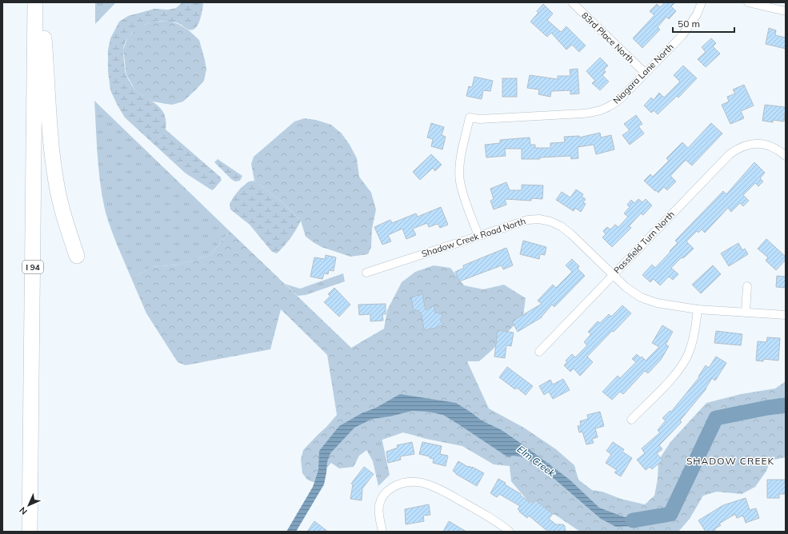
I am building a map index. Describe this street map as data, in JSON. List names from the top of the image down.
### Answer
{
  "streets": {
    "highway": ["I 94"],
    "street": [
      "83rd Place North",
      "Niagara Lane North",
      "Shadow Creek Road North",
      "Passfield Turn North"
    ]
  },
  "crossings": [
    ["83rd Place North", "Niagara Lane North"],
    ["Niagara Lane North", "Shadow Creek Road North"],
    ["Shadow Creek Road North", "Passfield Turn North"]
  ],
  "districts": ["SHADOW CREEK"],
  "water": ["Elm Creek"],
  "scale_bar": "50 m",
  "north": "bottom left"
}
